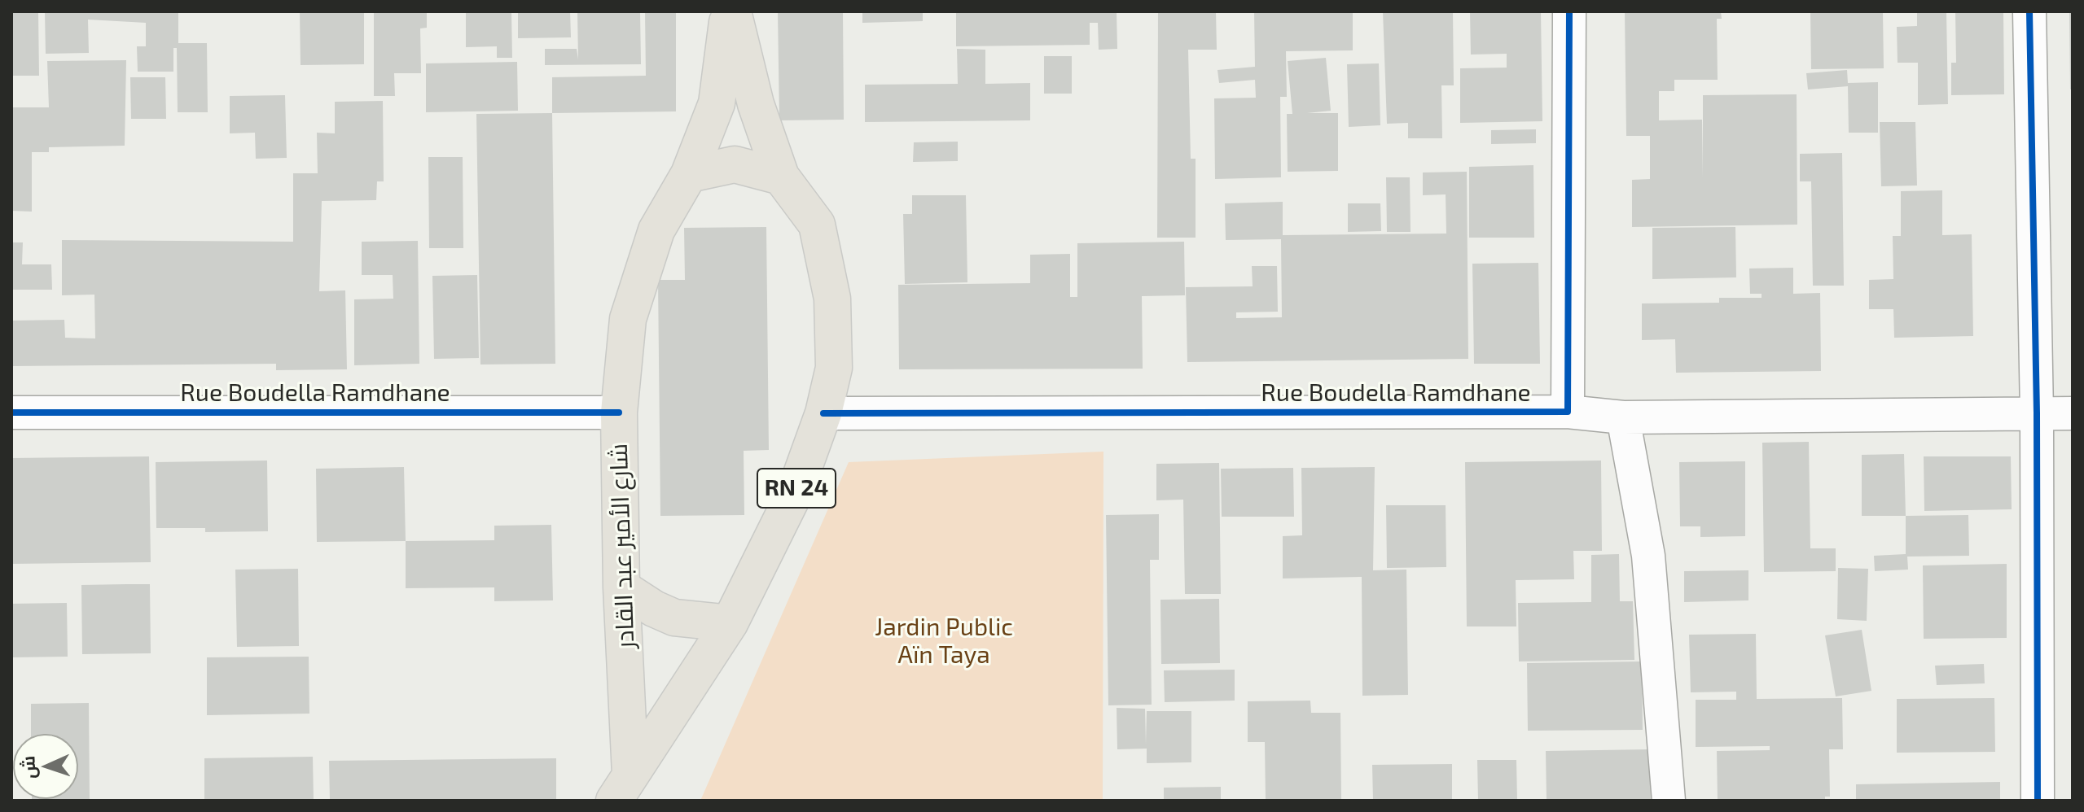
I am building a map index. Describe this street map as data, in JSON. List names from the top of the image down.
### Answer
{
  "streets": {
    "main road": ["RN 24", "شارع الأمير عبد القادر"],
    "street": ["Rue Boudella Ramdhane"]
  },
  "crossings": [
    ["Rue Boudella Ramdhane", "RN 24"],
    ["Rue Boudella Ramdhane", "شارع الأمير عبد القادر"],
    ["RN 24", "شارع الأمير عبد القادر"]
  ],
  "parks": ["Jardin Public Aïn Taya"],
  "north": "left"
}
